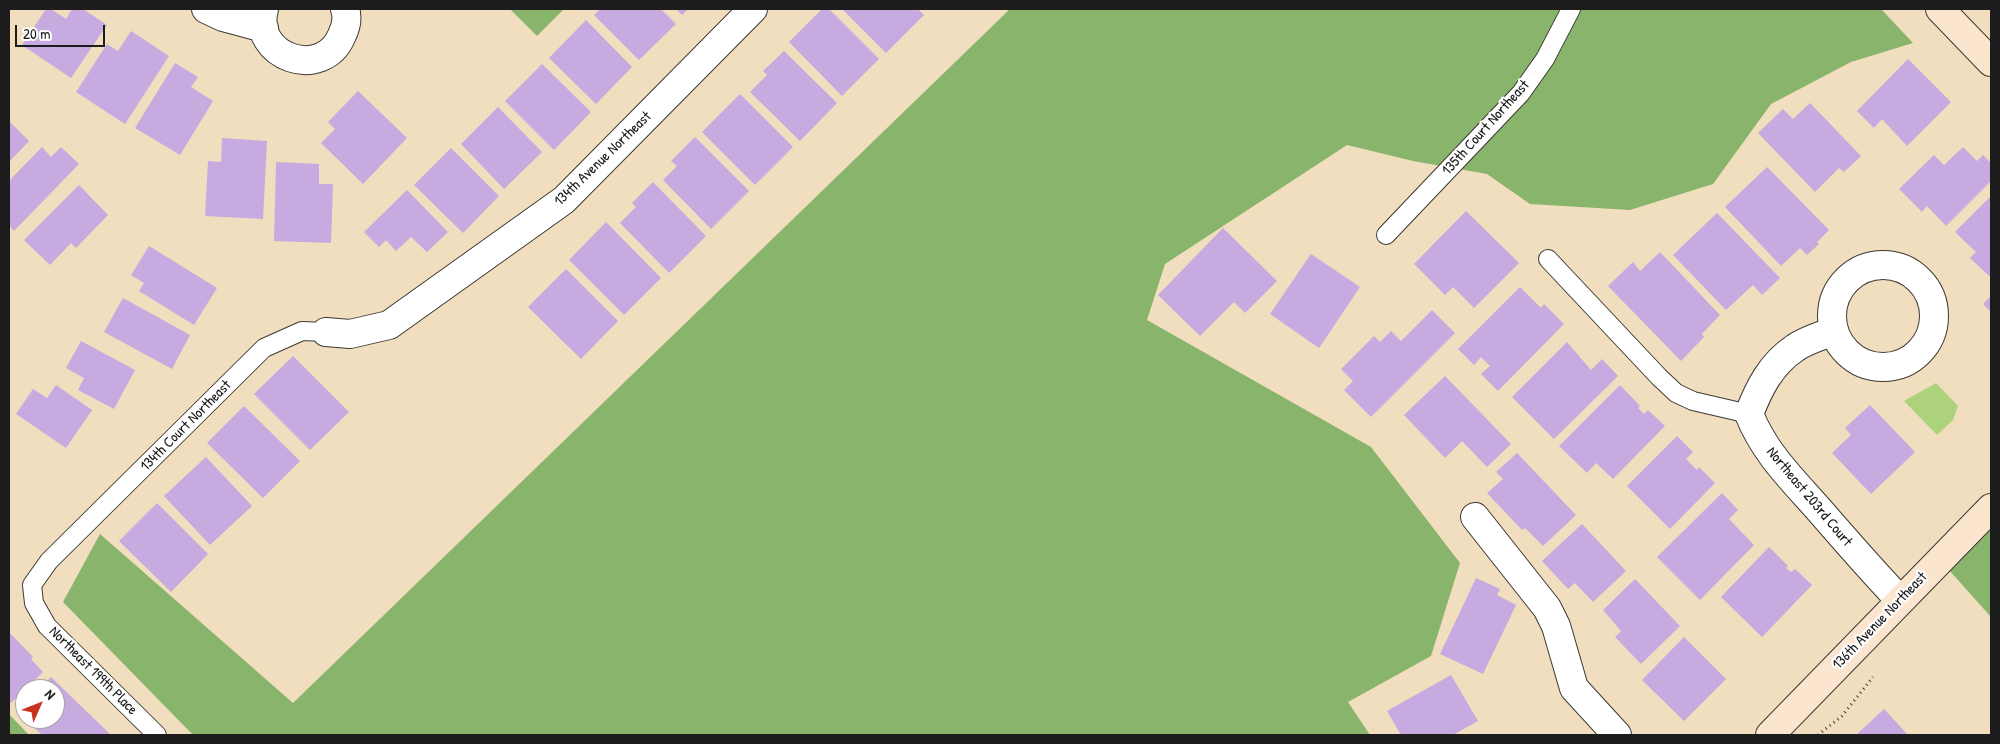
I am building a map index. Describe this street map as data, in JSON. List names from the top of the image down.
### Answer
{
  "streets": {
    "street": [
      "134th Avenue Northeast",
      "134th Court Northeast",
      "Northeast 203rd Court",
      "136th Avenue Northeast"
    ],
    "lane": ["135th Court Northeast", "Northeast 199th Place"]
  },
  "crossings": [
    ["134th Avenue Northeast", "134th Court Northeast"],
    ["134th Court Northeast", "Northeast 199th Place"],
    ["Northeast 203rd Court", "136th Avenue Northeast"]
  ],
  "scale_bar": "20 m",
  "north": "top right"
}
